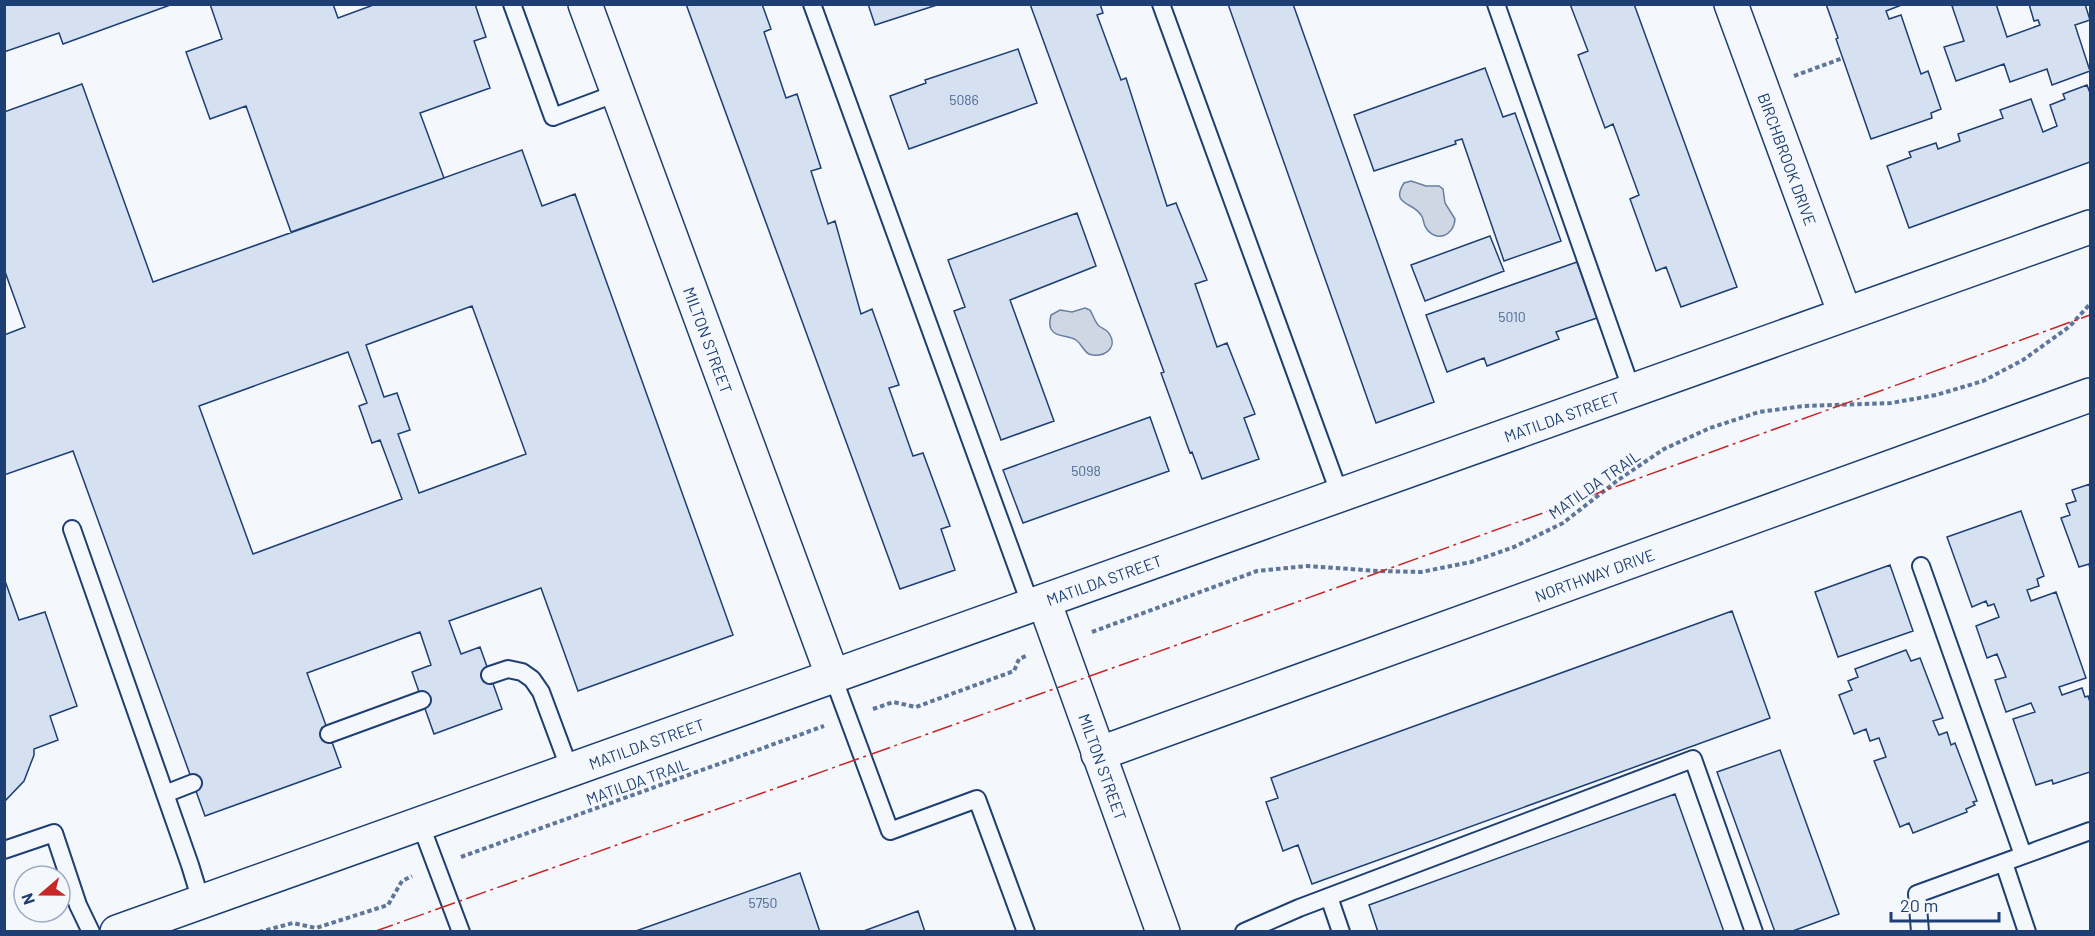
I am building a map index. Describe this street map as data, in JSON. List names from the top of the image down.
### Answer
{
  "streets": {
    "street": [
      "BIRCHBROOK DRIVE",
      "MILTON STREET",
      "MATILDA STREET",
      "NORTHWAY DRIVE"
    ],
    "path": ["MATILDA TRAIL"]
  },
  "crossings": [
    ["BIRCHBROOK DRIVE", "MATILDA STREET"],
    ["MILTON STREET", "MATILDA STREET"],
    ["MILTON STREET", "NORTHWAY DRIVE"]
  ],
  "house_numbers": [
    "5086",
    "5010",
    "5098",
    "5750"
  ],
  "scale_bar": "20 m",
  "north": "left"
}
